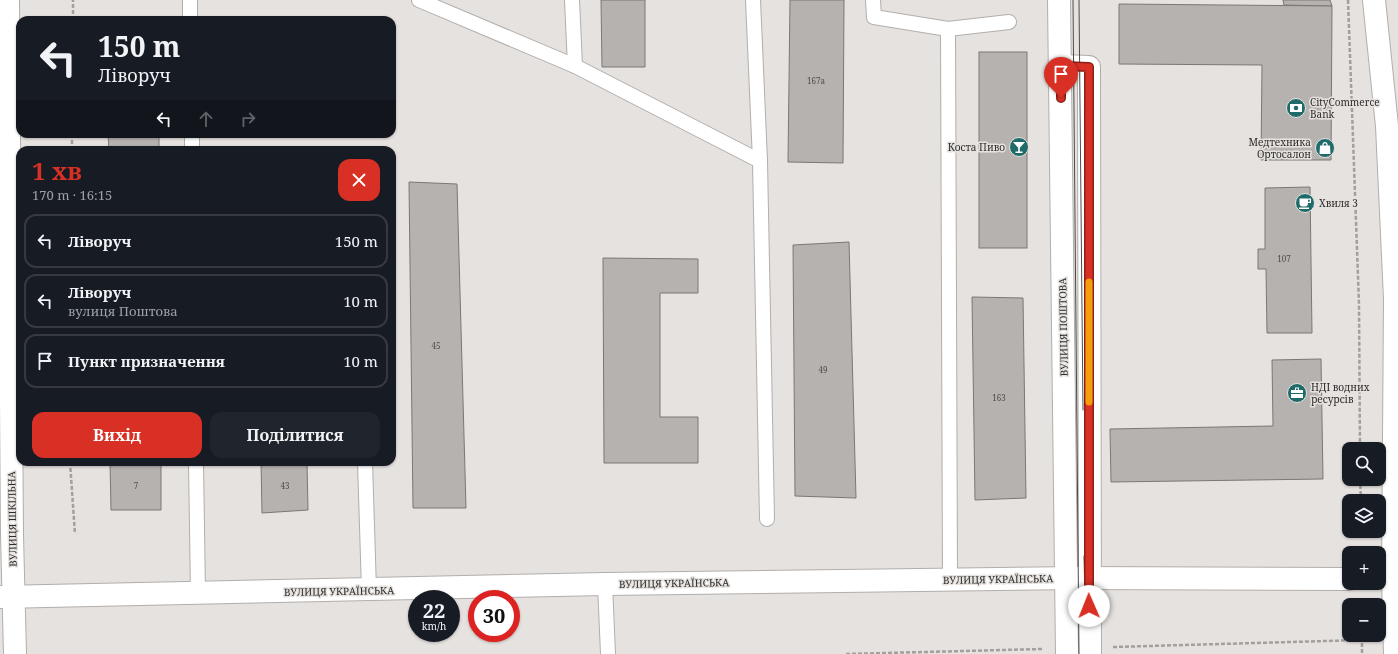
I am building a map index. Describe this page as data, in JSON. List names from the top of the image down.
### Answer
{
  "streets": {
    "main road": ["ВУЛИЦЯ ПОШТОВА", "ВУЛИЦЯ ШКІЛЬНА", "ВУЛИЦЯ УКРАЇНСЬКА"]
  },
  "crossings": [
    ["ВУЛИЦЯ ПОШТОВА", "ВУЛИЦЯ УКРАЇНСЬКА"],
    ["ВУЛИЦЯ ШКІЛЬНА", "ВУЛИЦЯ УКРАЇНСЬКА"]
  ],
  "places": {
    "bank": ["CityCommerce Bank"],
    "bar": ["Коста Пиво"],
    "shop": ["Медтехника Ортосалон"],
    "cafe": ["Хвиля 3"],
    "office": ["НДІ водних ресурсів"]
  },
  "house_numbers": [
    "167а",
    "107",
    "45",
    "49",
    "163",
    "7",
    "43"
  ],
  "page": {
    "turn": ["150 m", "Ліворуч"],
    "heading": ["1 хв", "170 m · 16:15"],
    "list": [
      {
        "name": "Ліворуч",
        "value": "150 m"
      },
      {
        "name": "Ліворуч",
        "note": "вулиця Поштова",
        "value": "10 m"
      },
      {
        "name": "Пункт призначення",
        "value": "10 m"
      }
    ],
    "buttons": ["Вихід", "Поділитися"],
    "map_buttons": ["+", "−"],
    "speed": "22 km/h",
    "limit": "30"
  }
}
